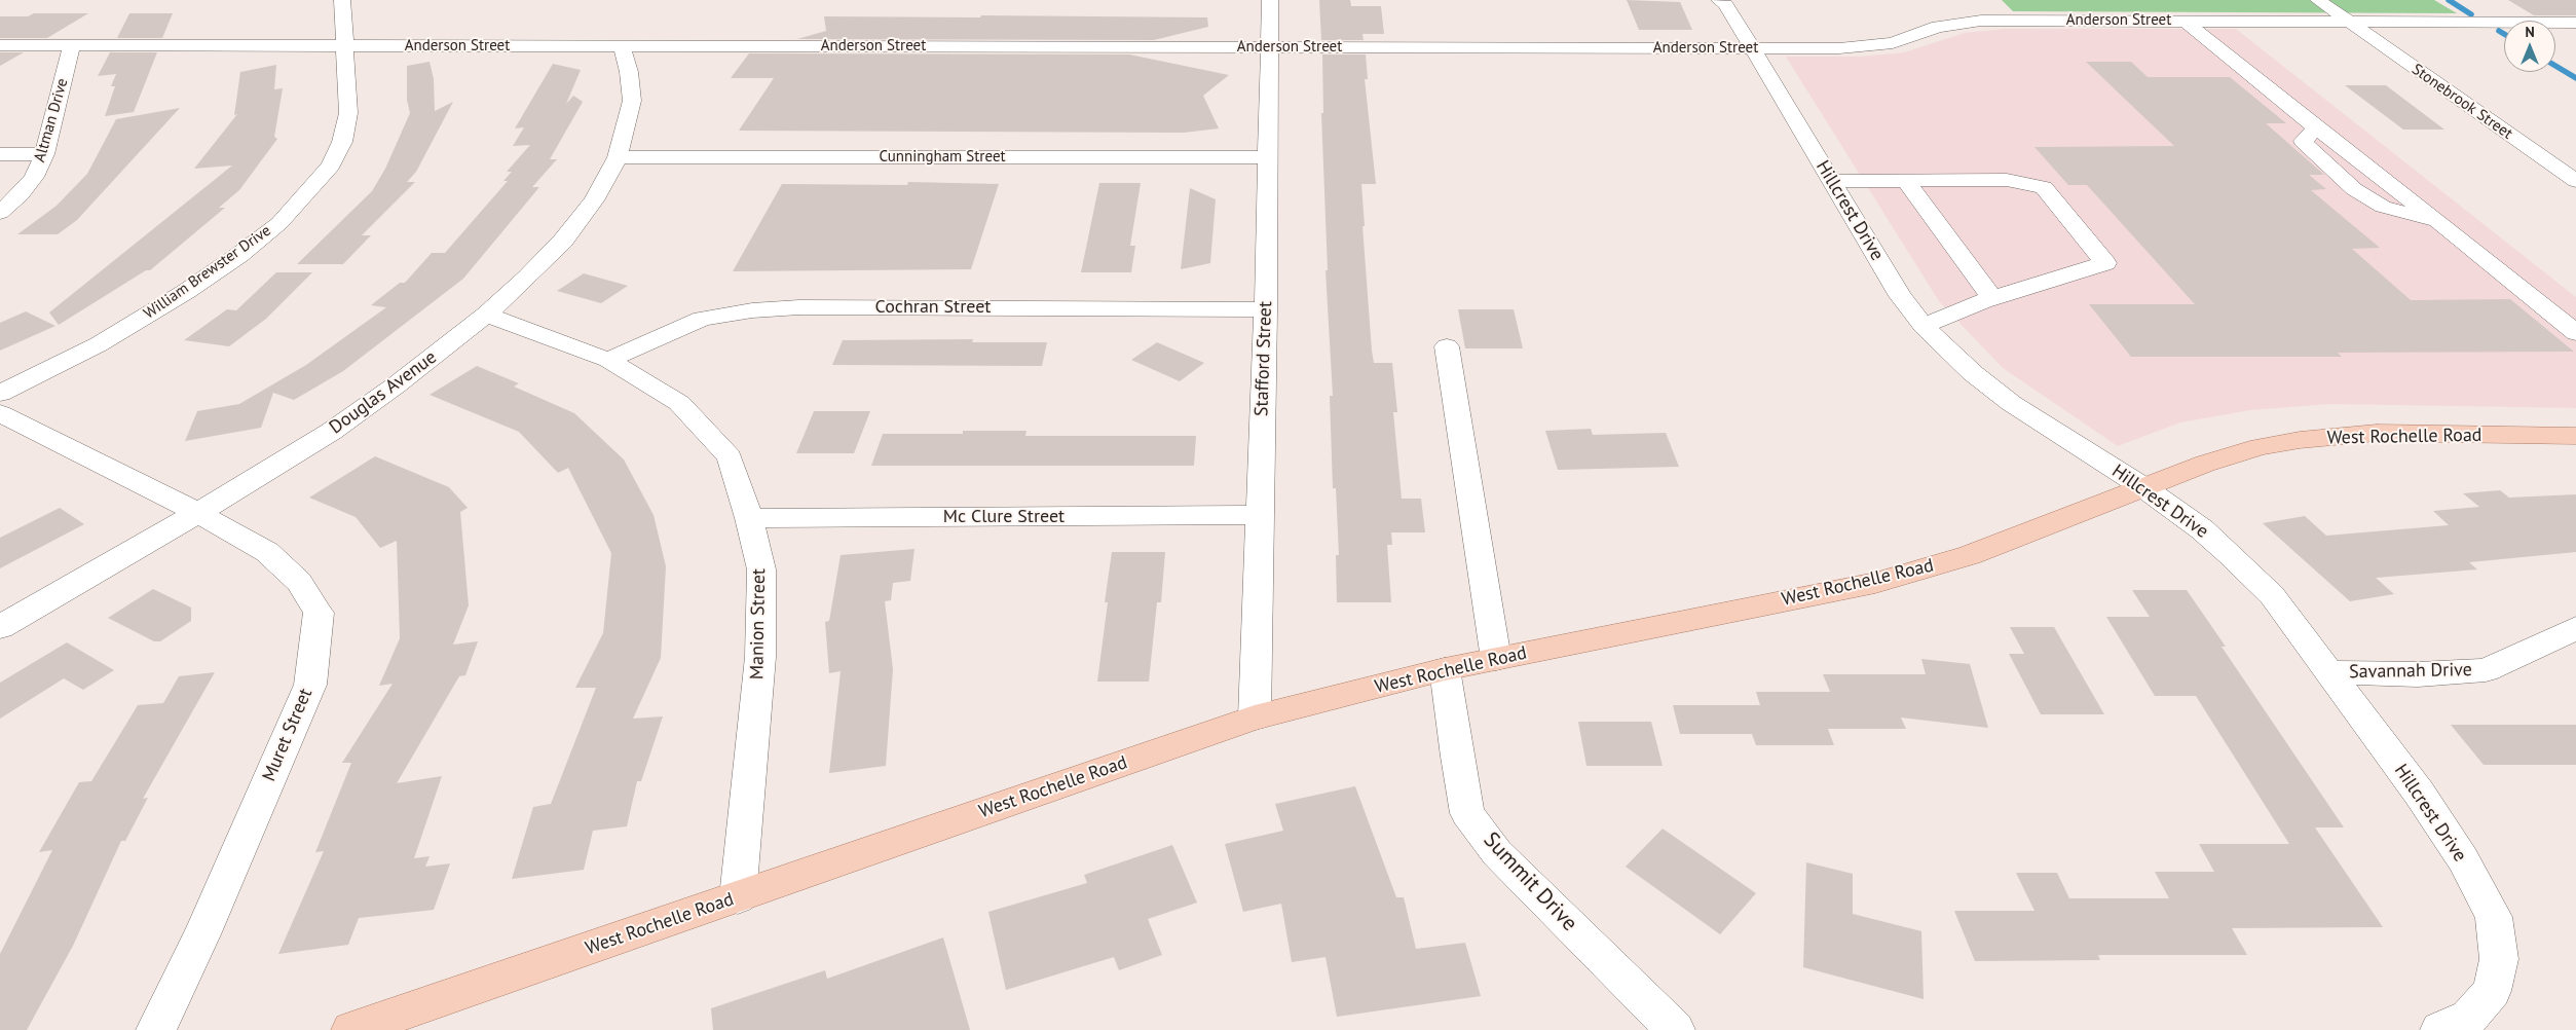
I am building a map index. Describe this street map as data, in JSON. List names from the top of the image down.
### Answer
{
  "streets": {
    "main road": ["West Rochelle Road"],
    "street": [
      "Anderson Street",
      "Stonebrook Street",
      "Altman Drive",
      "Cunningham Street",
      "Hillcrest Drive",
      "William Brewster Drive",
      "Cochran Street",
      "Stafford Street",
      "Douglas Avenue",
      "Mc Clure Street",
      "Manion Street",
      "Savannah Drive",
      "Muret Street",
      "Summit Drive"
    ]
  },
  "crossings": [
    ["Anderson Street", "Stonebrook Street"],
    ["Anderson Street", "Altman Drive"],
    ["Anderson Street", "Hillcrest Drive"],
    ["Anderson Street", "William Brewster Drive"],
    ["Anderson Street", "Stafford Street"],
    ["Anderson Street", "Douglas Avenue"],
    ["Cunningham Street", "Stafford Street"],
    ["Cunningham Street", "Douglas Avenue"],
    ["Hillcrest Drive", "West Rochelle Road"],
    ["Hillcrest Drive", "Savannah Drive"],
    ["Cochran Street", "Stafford Street"],
    ["Cochran Street", "Manion Street"],
    ["Stafford Street", "West Rochelle Road"],
    ["Stafford Street", "Mc Clure Street"],
    ["Douglas Avenue", "Manion Street"],
    ["Douglas Avenue", "Muret Street"],
    ["West Rochelle Road", "Manion Street"],
    ["West Rochelle Road", "Summit Drive"],
    ["Mc Clure Street", "Manion Street"]
  ],
  "north": "top"
}
